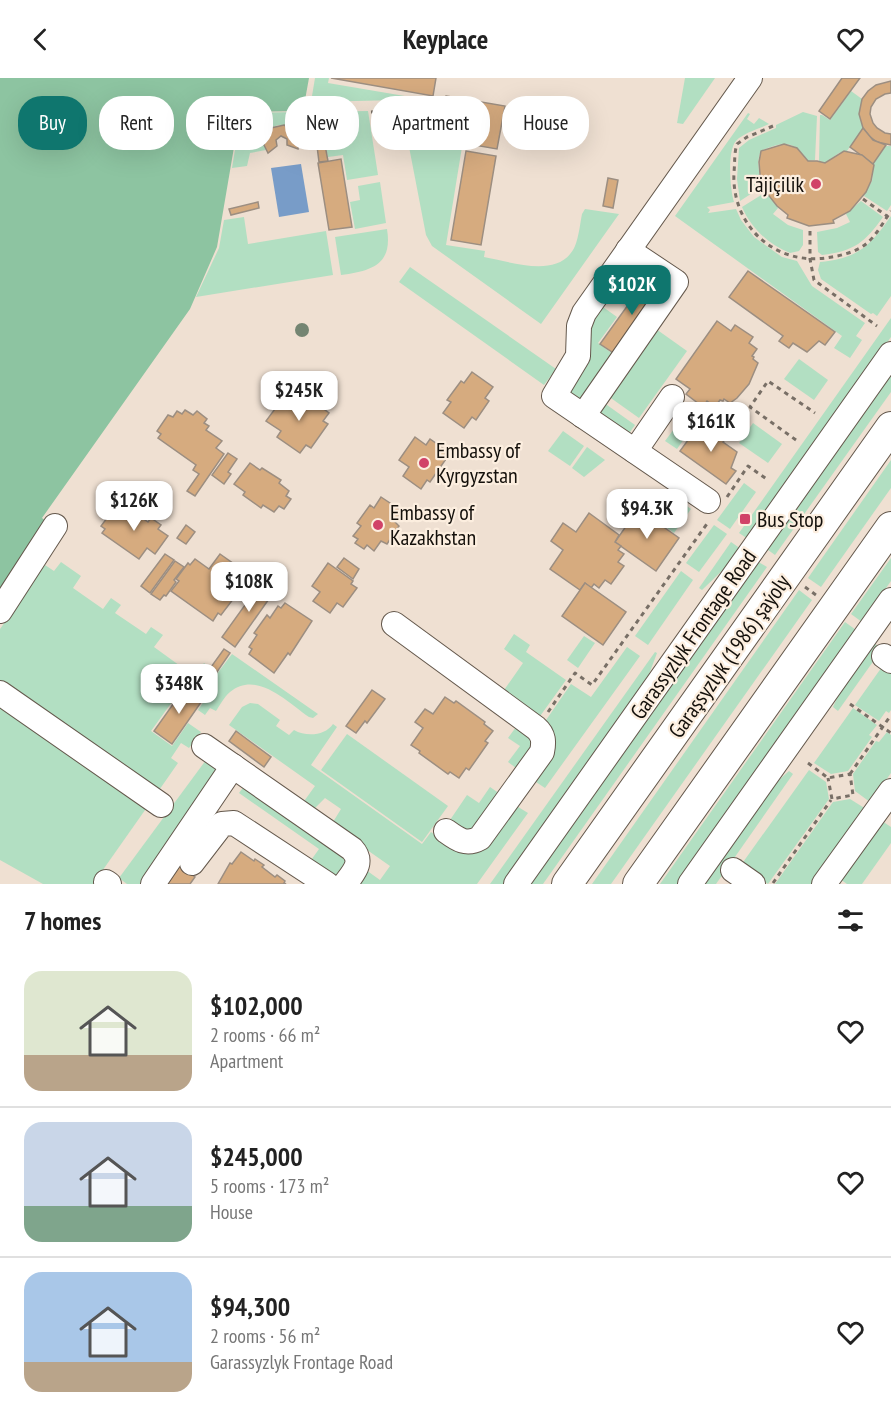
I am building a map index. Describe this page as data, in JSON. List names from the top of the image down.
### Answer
{
  "streets": {
    "main road": ["Garaşsyzlyk (1986) şaýoly"],
    "street": ["Garassyzlyk Frontage Road"]
  },
  "places": {
    "other": ["Täjiçilik", "Embassy of Kyrgyzstan", "Embassy of Kazakhstan"],
    "transit": ["Bus Stop"]
  },
  "page": {
    "header": "Keyplace",
    "chip": [
      "Buy",
      "Rent",
      "Filters",
      "New",
      "Apartment",
      "House"
    ],
    "price": [
      "$102K",
      "$245K",
      "$161K",
      "$126K",
      "$94.3K",
      "$108K",
      "$348K"
    ],
    "heading": "7 homes",
    "list": [
      {
        "name": "$102,000",
        "note": "2 rooms · 66 m² · Apartment"
      },
      {
        "name": "$245,000",
        "note": "5 rooms · 173 m² · House"
      },
      {
        "name": "$94,300",
        "note": "2 rooms · 56 m² · Garassyzlyk Frontage Road"
      }
    ]
  }
}
